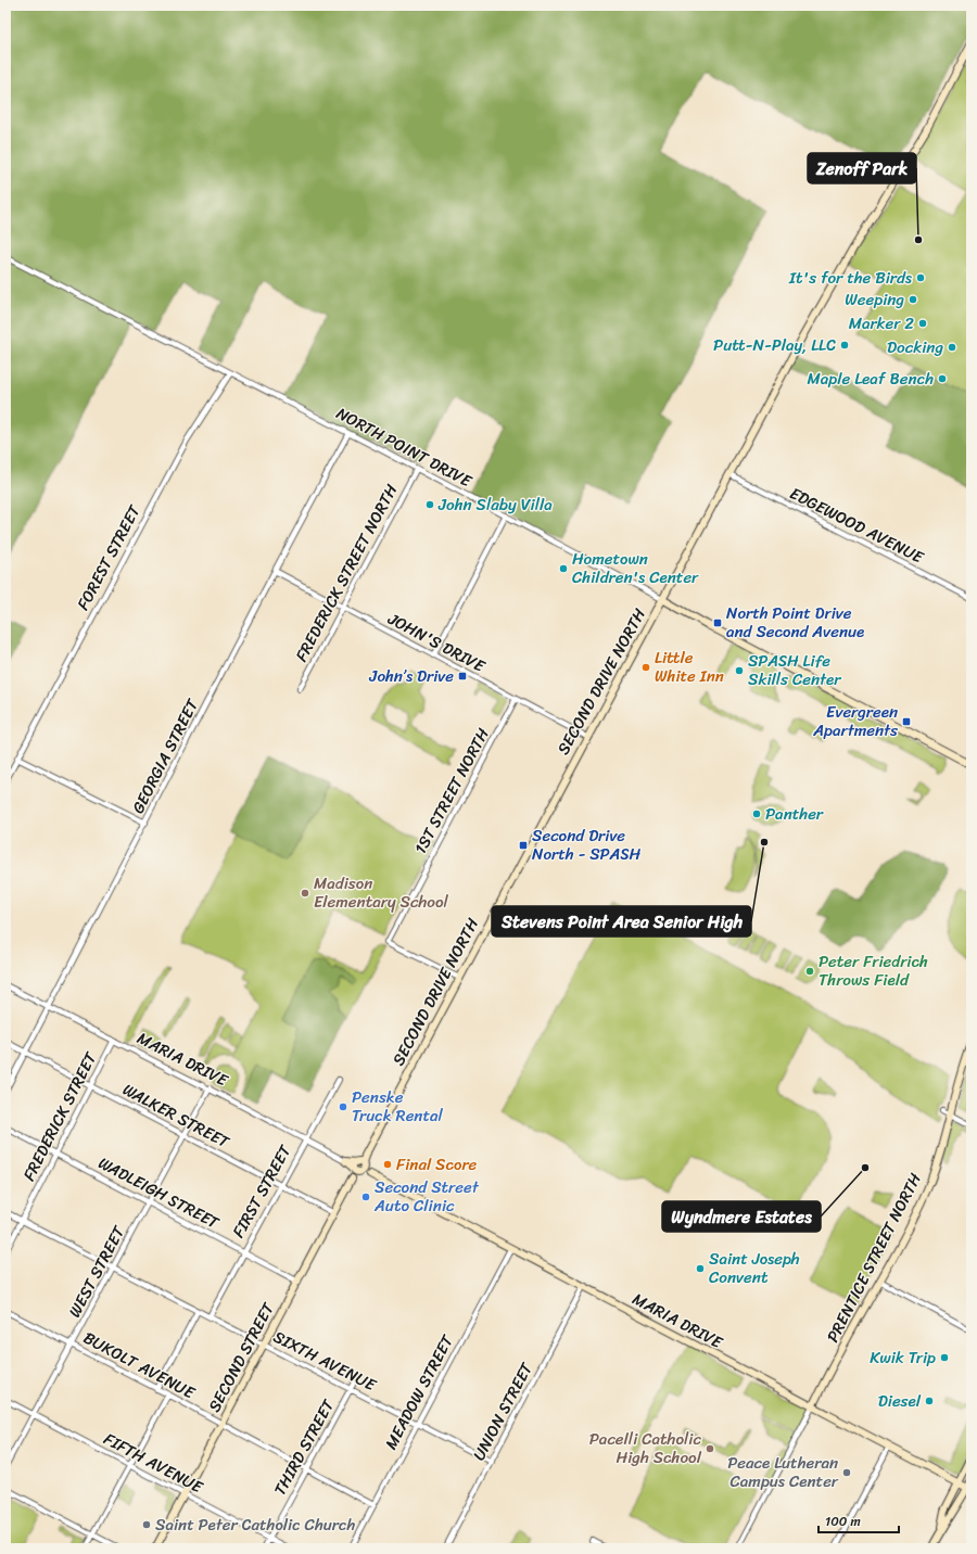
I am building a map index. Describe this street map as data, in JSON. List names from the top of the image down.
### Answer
{
  "streets": {
    "street": [
      "NORTH POINT DRIVE",
      "EDGEWOOD AVENUE",
      "FOREST STREET",
      "FREDERICK STREET NORTH",
      "JOHN'S DRIVE",
      "SECOND DRIVE NORTH",
      "GEORGIA STREET",
      "1ST STREET NORTH",
      "MARIA DRIVE",
      "WALKER STREET",
      "FREDERICK STREET",
      "FIRST STREET",
      "WADLEIGH STREET",
      "PRENTICE STREET NORTH",
      "WEST STREET",
      "SECOND STREET",
      "SIXTH AVENUE",
      "BUKOLT AVENUE",
      "MEADOW STREET",
      "UNION STREET",
      "THIRD STREET",
      "FIFTH AVENUE"
    ]
  },
  "crossings": [
    ["NORTH POINT DRIVE", "FOREST STREET"],
    ["NORTH POINT DRIVE", "FREDERICK STREET NORTH"],
    ["NORTH POINT DRIVE", "SECOND DRIVE NORTH"],
    ["NORTH POINT DRIVE", "GEORGIA STREET"],
    ["EDGEWOOD AVENUE", "SECOND DRIVE NORTH"],
    ["FREDERICK STREET NORTH", "JOHN'S DRIVE"],
    ["JOHN'S DRIVE", "SECOND DRIVE NORTH"],
    ["JOHN'S DRIVE", "GEORGIA STREET"],
    ["JOHN'S DRIVE", "1ST STREET NORTH"],
    ["SECOND DRIVE NORTH", "1ST STREET NORTH"],
    ["SECOND DRIVE NORTH", "MARIA DRIVE"],
    ["SECOND DRIVE NORTH", "SECOND STREET"],
    ["GEORGIA STREET", "MARIA DRIVE"],
    ["GEORGIA STREET", "WALKER STREET"],
    ["MARIA DRIVE", "FREDERICK STREET"],
    ["MARIA DRIVE", "FIRST STREET"],
    ["MARIA DRIVE", "PRENTICE STREET NORTH"],
    ["MARIA DRIVE", "WEST STREET"],
    ["MARIA DRIVE", "SECOND STREET"],
    ["MARIA DRIVE", "MEADOW STREET"],
    ["MARIA DRIVE", "UNION STREET"],
    ["WALKER STREET", "FREDERICK STREET"],
    ["WALKER STREET", "FIRST STREET"],
    ["WALKER STREET", "WEST STREET"],
    ["WALKER STREET", "SECOND STREET"],
    ["FREDERICK STREET", "WADLEIGH STREET"],
    ["FREDERICK STREET", "SIXTH AVENUE"],
    ["FIRST STREET", "WADLEIGH STREET"],
    ["FIRST STREET", "SIXTH AVENUE"],
    ["WADLEIGH STREET", "WEST STREET"],
    ["WADLEIGH STREET", "SECOND STREET"],
    ["WEST STREET", "SIXTH AVENUE"],
    ["WEST STREET", "BUKOLT AVENUE"],
    ["WEST STREET", "FIFTH AVENUE"],
    ["SECOND STREET", "SIXTH AVENUE"],
    ["SECOND STREET", "BUKOLT AVENUE"],
    ["SECOND STREET", "FIFTH AVENUE"],
    ["SIXTH AVENUE", "MEADOW STREET"],
    ["SIXTH AVENUE", "UNION STREET"],
    ["SIXTH AVENUE", "THIRD STREET"],
    ["BUKOLT AVENUE", "MEADOW STREET"],
    ["BUKOLT AVENUE", "THIRD STREET"],
    ["THIRD STREET", "FIFTH AVENUE"]
  ],
  "places": {
    "other": [
      "Zenoff Park",
      "It's for the Birds",
      "Weeping",
      "Marker 2",
      "Putt-N-Play, LLC",
      "Docking",
      "Maple Leaf Bench",
      "John Slaby Villa",
      "Hometown Children's Center",
      "Little White Inn",
      "SPASH Life Skills Center",
      "Panther",
      "Stevens Point Area Senior High",
      "Madison Elementary School",
      "Peter Friedrich Throws Field",
      "Penske Truck Rental",
      "Final Score",
      "Wyndmere Estates",
      "Second Street Auto Clinic",
      "Saint Joseph Convent",
      "Kwik Trip",
      "Diesel",
      "Pacelli Catholic High School",
      "Peace Lutheran Campus Center",
      "Saint Peter Catholic Church"
    ],
    "transit": [
      "North Point Drive and Second Avenue",
      "John’s Drive",
      "Evergreen Apartments",
      "Second Drive North - SPASH"
    ]
  },
  "scale_bar": "100 m"
}
